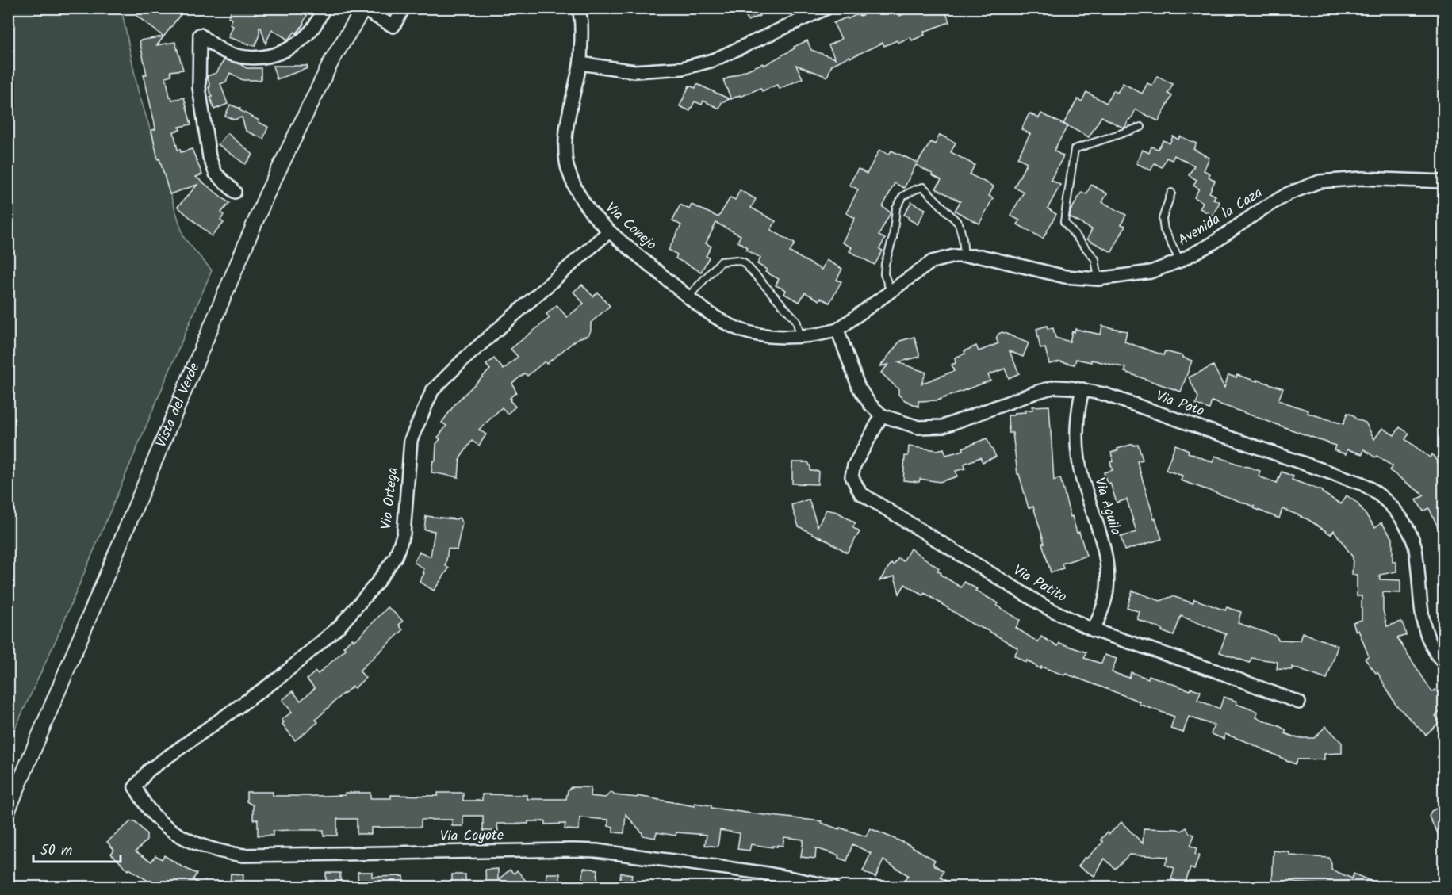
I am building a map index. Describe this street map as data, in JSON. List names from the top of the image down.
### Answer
{
  "streets": {
    "street": [
      "Avenida la Caza",
      "Via Conejo",
      "Via Pato",
      "Vista del Verde",
      "Via Ortega",
      "Via Aguila",
      "Via Patito",
      "Via Coyote"
    ]
  },
  "crossings": [
    ["Avenida la Caza", "Via Conejo"],
    ["Avenida la Caza", "Via Pato"],
    ["Via Conejo", "Via Pato"],
    ["Via Conejo", "Via Ortega"],
    ["Via Pato", "Via Aguila"],
    ["Via Pato", "Via Patito"],
    ["Via Ortega", "Via Coyote"],
    ["Via Aguila", "Via Patito"]
  ],
  "scale_bar": "50 m"
}
